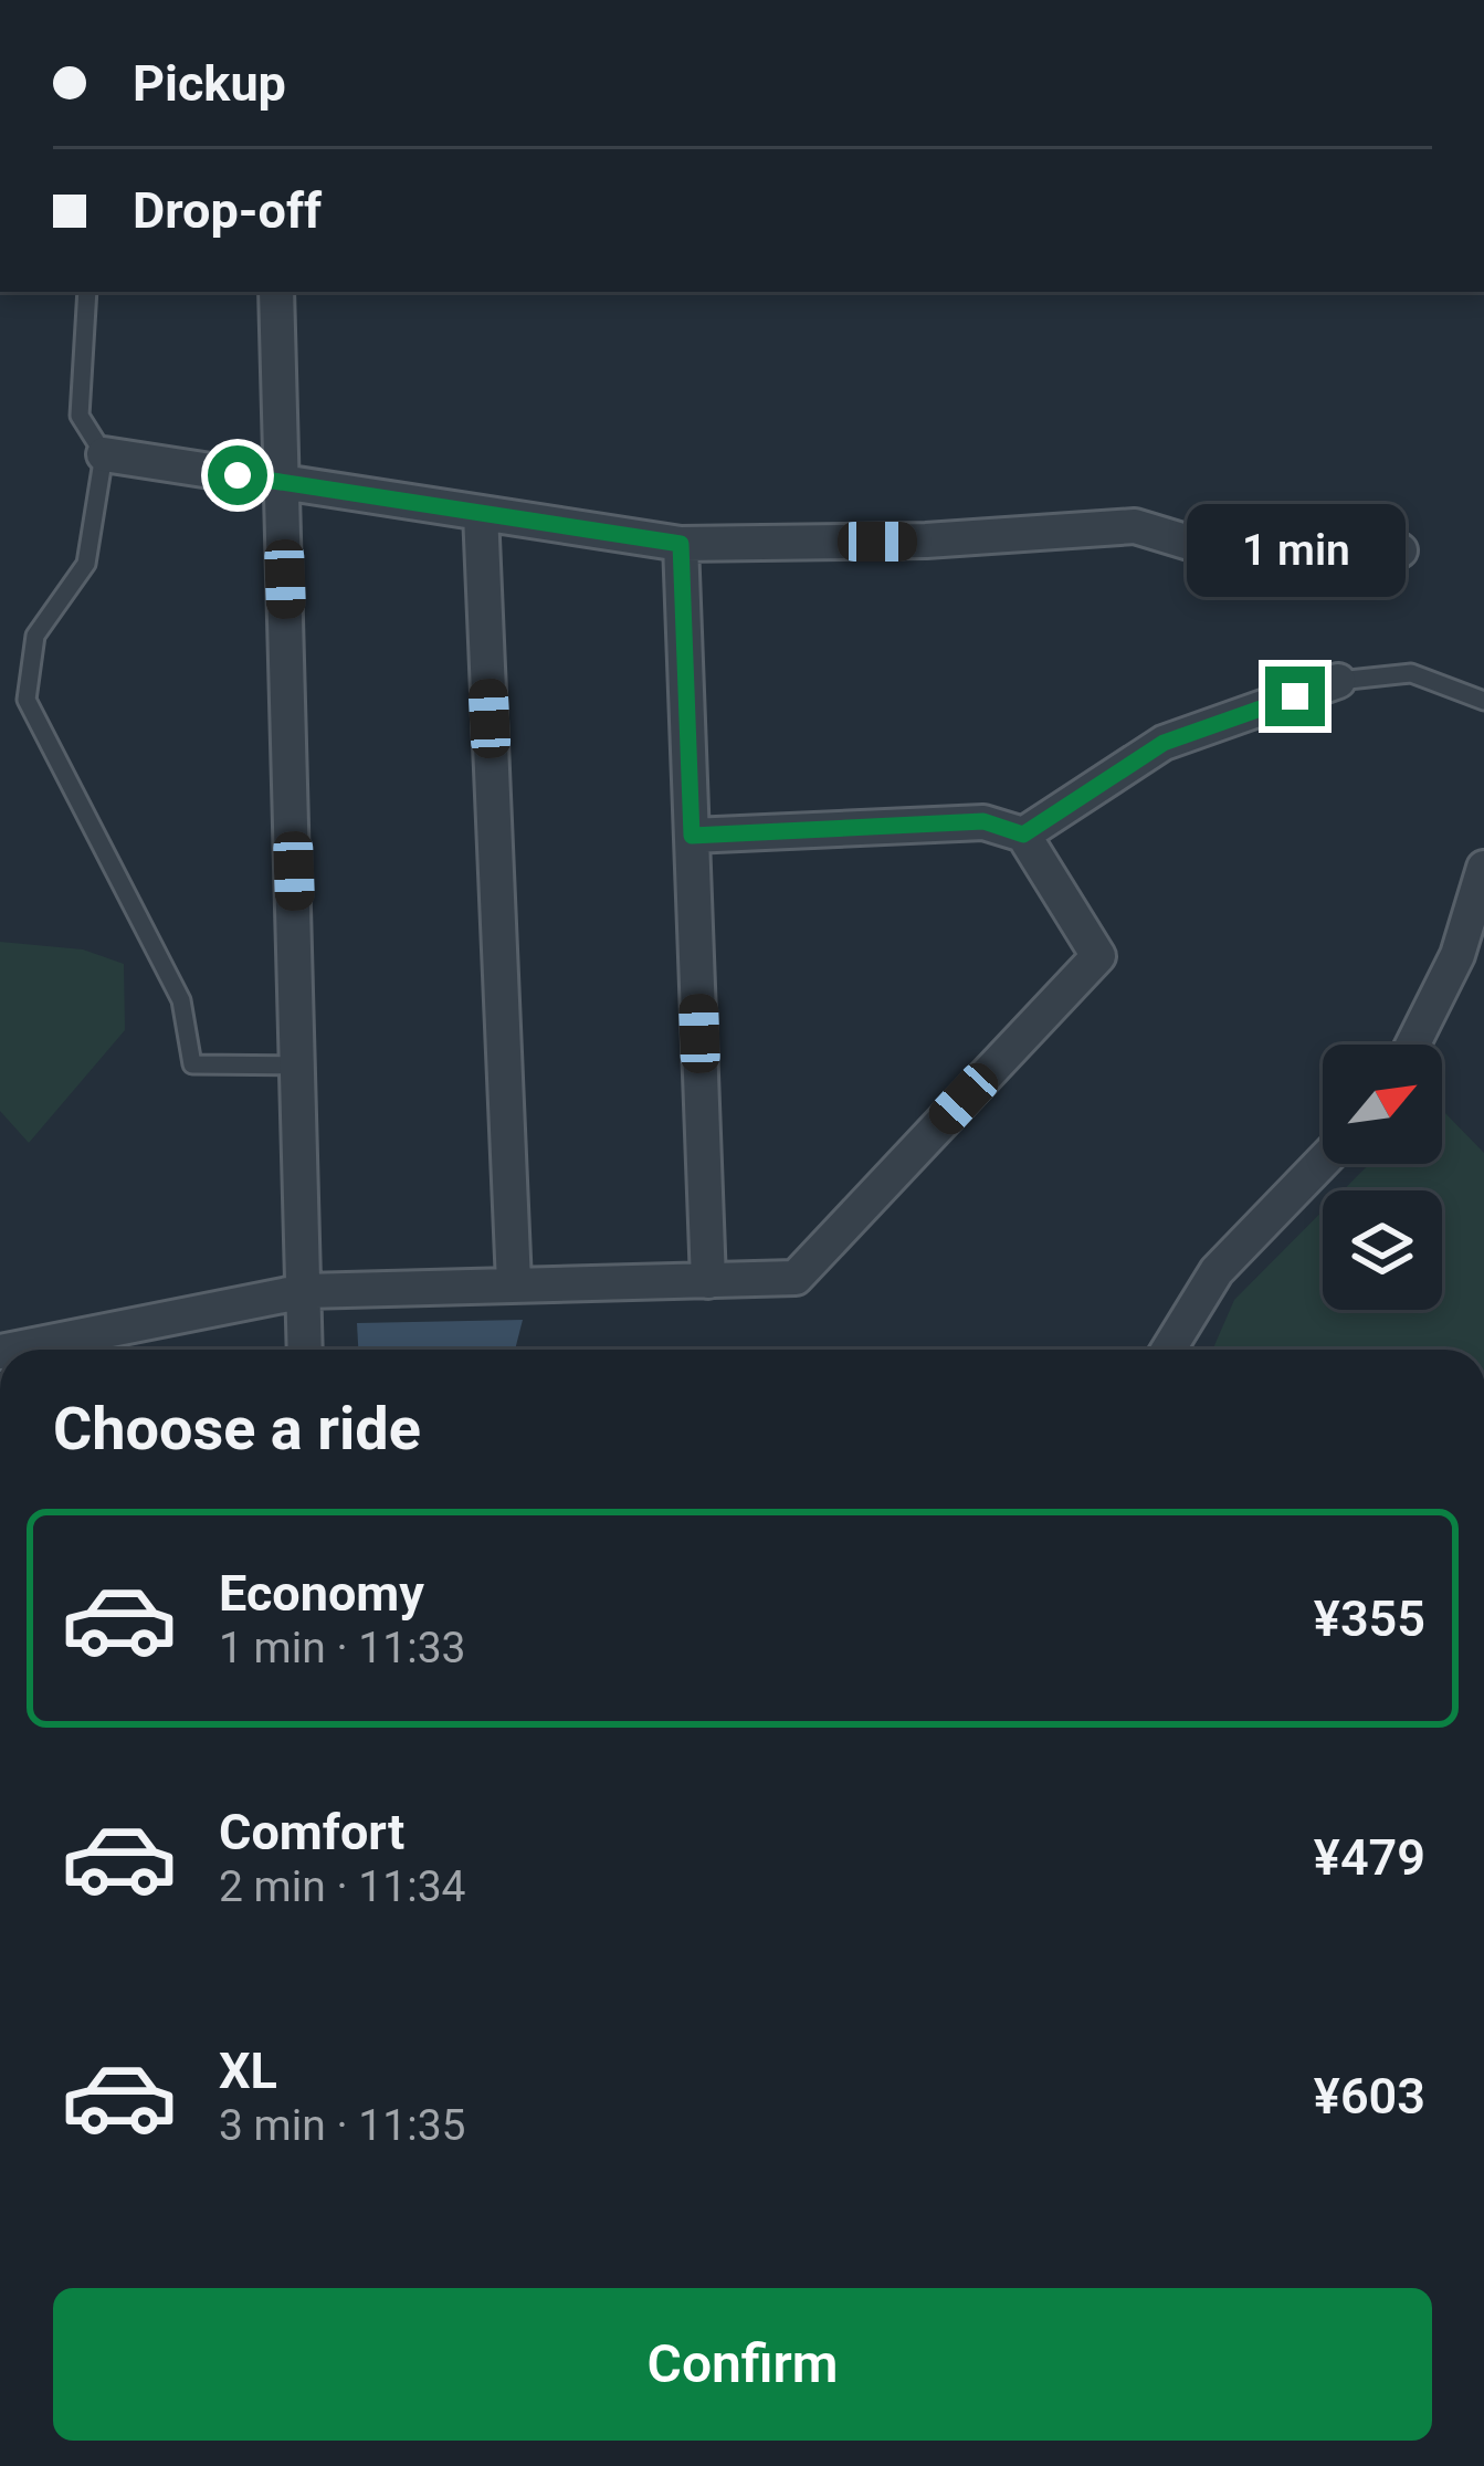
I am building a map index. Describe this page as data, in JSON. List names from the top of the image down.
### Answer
{
  "north": "top right",
  "page": {
    "banner": ["Pickup", "Drop-off"],
    "bubble": "1 min",
    "heading": "Choose a ride",
    "list": [
      {
        "name": "Economy",
        "note": "1 min · 11:33",
        "value": "¥355"
      },
      {
        "name": "Comfort",
        "note": "2 min · 11:34",
        "value": "¥479"
      },
      {
        "name": "XL",
        "note": "3 min · 11:35",
        "value": "¥603"
      }
    ],
    "buttons": "Confirm"
  }
}
